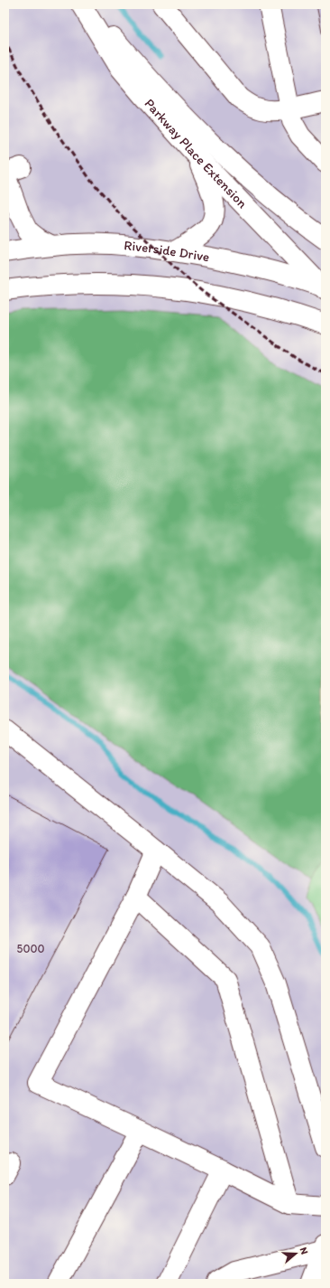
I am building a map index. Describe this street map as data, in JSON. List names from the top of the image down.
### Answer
{
  "streets": {
    "main road": ["Parkway Place Extension", "Riverside Drive"]
  },
  "crossings": [
    ["Parkway Place Extension", "Riverside Drive"]
  ],
  "house_numbers": ["5000"],
  "north": "right"
}
